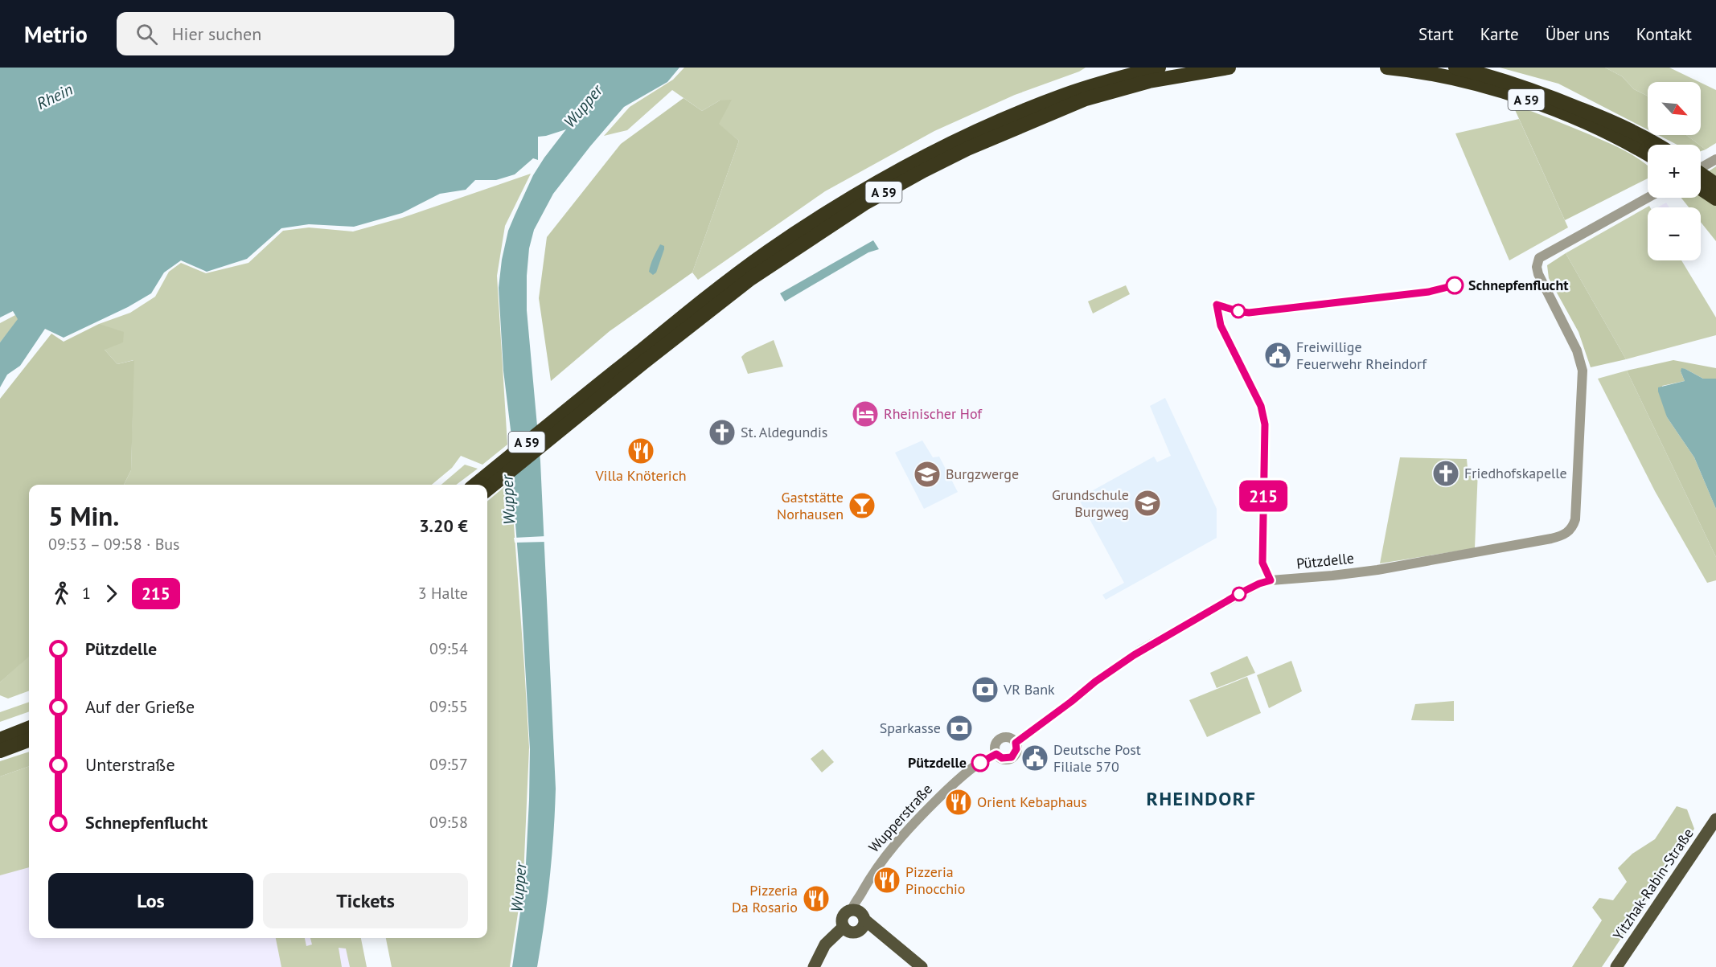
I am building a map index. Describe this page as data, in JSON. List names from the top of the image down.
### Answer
{
  "streets": {
    "highway": ["A 59"],
    "main road": ["Wupperstraße", "Yitzhak-Rabin-Straße"],
    "street": ["Pützdelle"]
  },
  "crossings": [
    ["Pützdelle", "Wupperstraße"]
  ],
  "districts": ["RHEINDORF"],
  "water": ["Rhein", "Wupper"],
  "places": {
    "other": ["Schnepfenflucht", "Pützdelle"],
    "public building": ["Freiwillige Feuerwehr Rheindorf", "Deutsche Post Filiale 570"],
    "hotel": ["Rheinischer Hof"],
    "church": ["St. Aldegundis", "Friedhofskapelle"],
    "restaurant": [
      "Villa Knöterich",
      "Orient Kebaphaus",
      "Pizzeria Pinocchio",
      "Pizzeria Da Rosario"
    ],
    "school or university": ["Burgzwerge", "Grundschule Burgweg"],
    "bar": ["Gaststätte Norhausen"],
    "bank": ["VR Bank", "Sparkasse"]
  },
  "lines": ["bus line 215"],
  "north": "bottom right",
  "page": {
    "header": "Metrio",
    "search": "Hier suchen",
    "nav": [
      "Start",
      "Karte",
      "Über uns",
      "Kontakt"
    ],
    "on_map": "215",
    "map_buttons": ["+", "−"],
    "heading": ["5 Min.", "09:53 – 09:58 · Bus", "3.20 €"],
    "legs": ["1", "215", "3 Halte"],
    "list": [
      {
        "name": "Pützdelle",
        "value": "09:54"
      },
      {
        "name": "Auf der Grieße",
        "value": "09:55"
      },
      {
        "name": "Unterstraße",
        "value": "09:57"
      },
      {
        "name": "Schnepfenflucht",
        "value": "09:58"
      }
    ],
    "buttons": ["Los", "Tickets"]
  }
}
